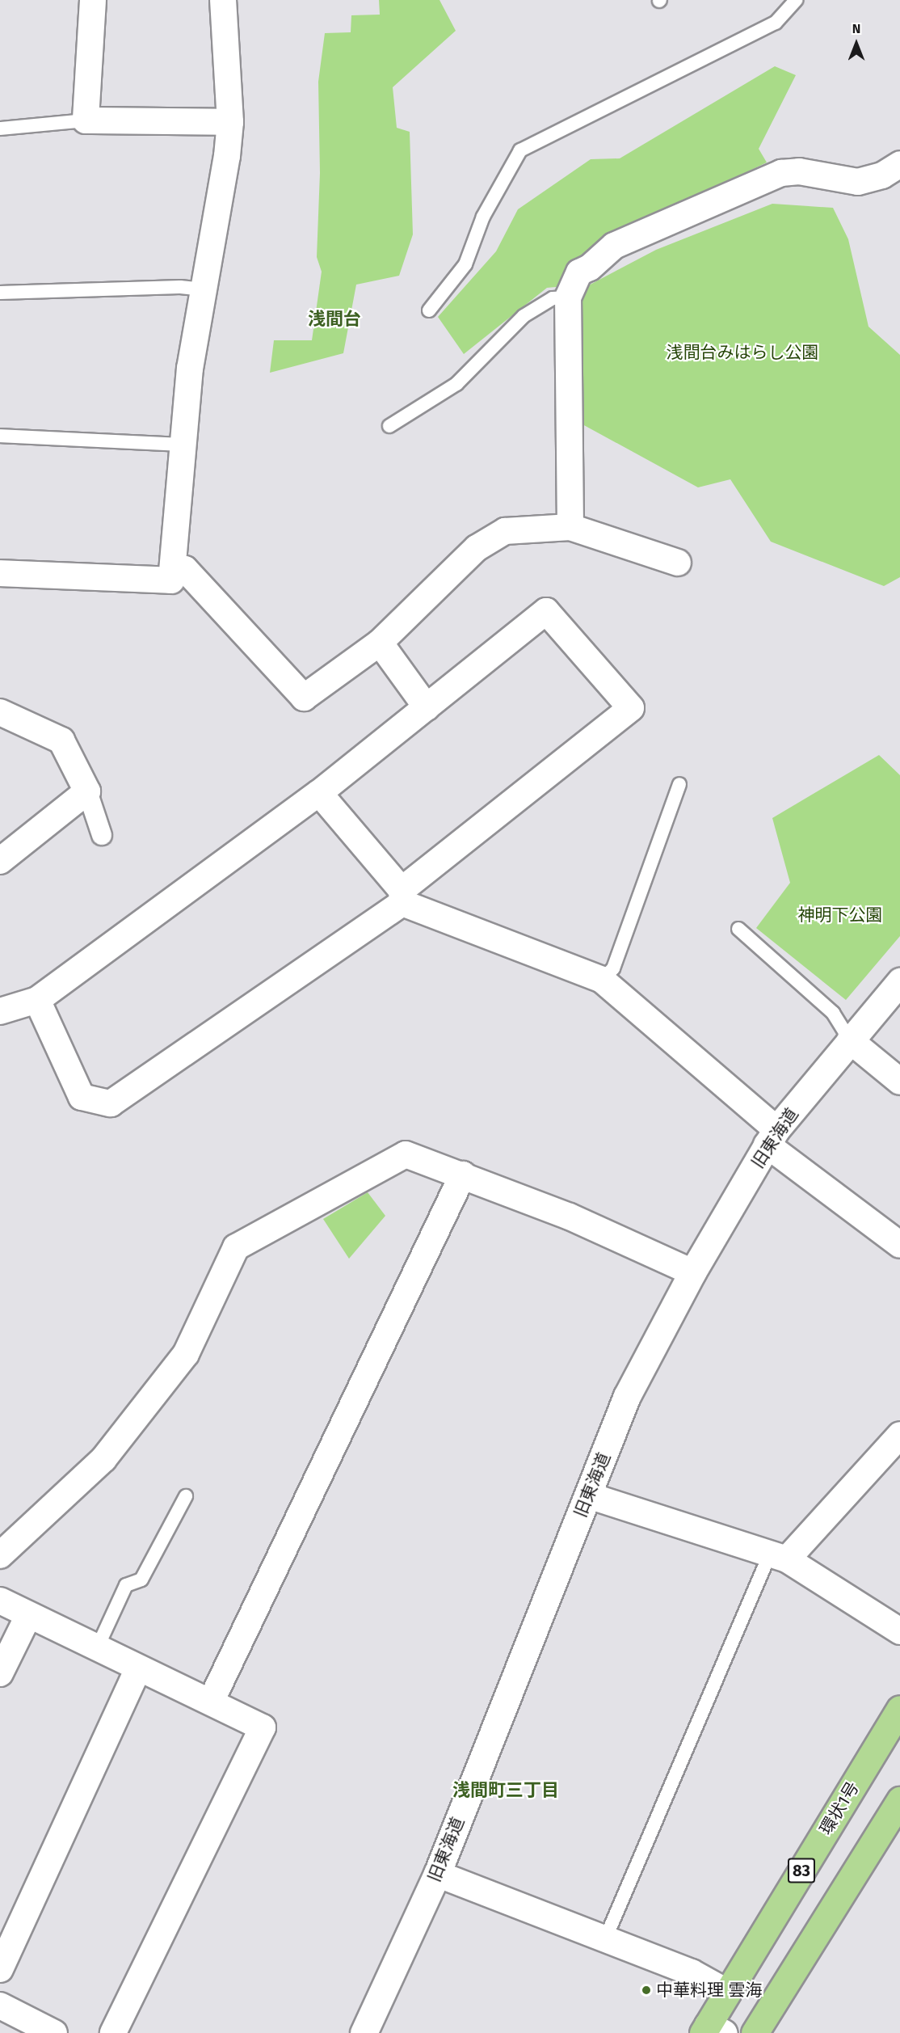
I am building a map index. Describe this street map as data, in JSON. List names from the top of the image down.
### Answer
{
  "streets": {
    "main road": ["環状1号", "83"],
    "street": ["旧東海道"]
  },
  "districts": ["浅間台", "浅間町三丁目"],
  "parks": ["浅間台みはらし公園", "神明下公園"],
  "places": ["中華料理 雲海"],
  "north": "top"
}
